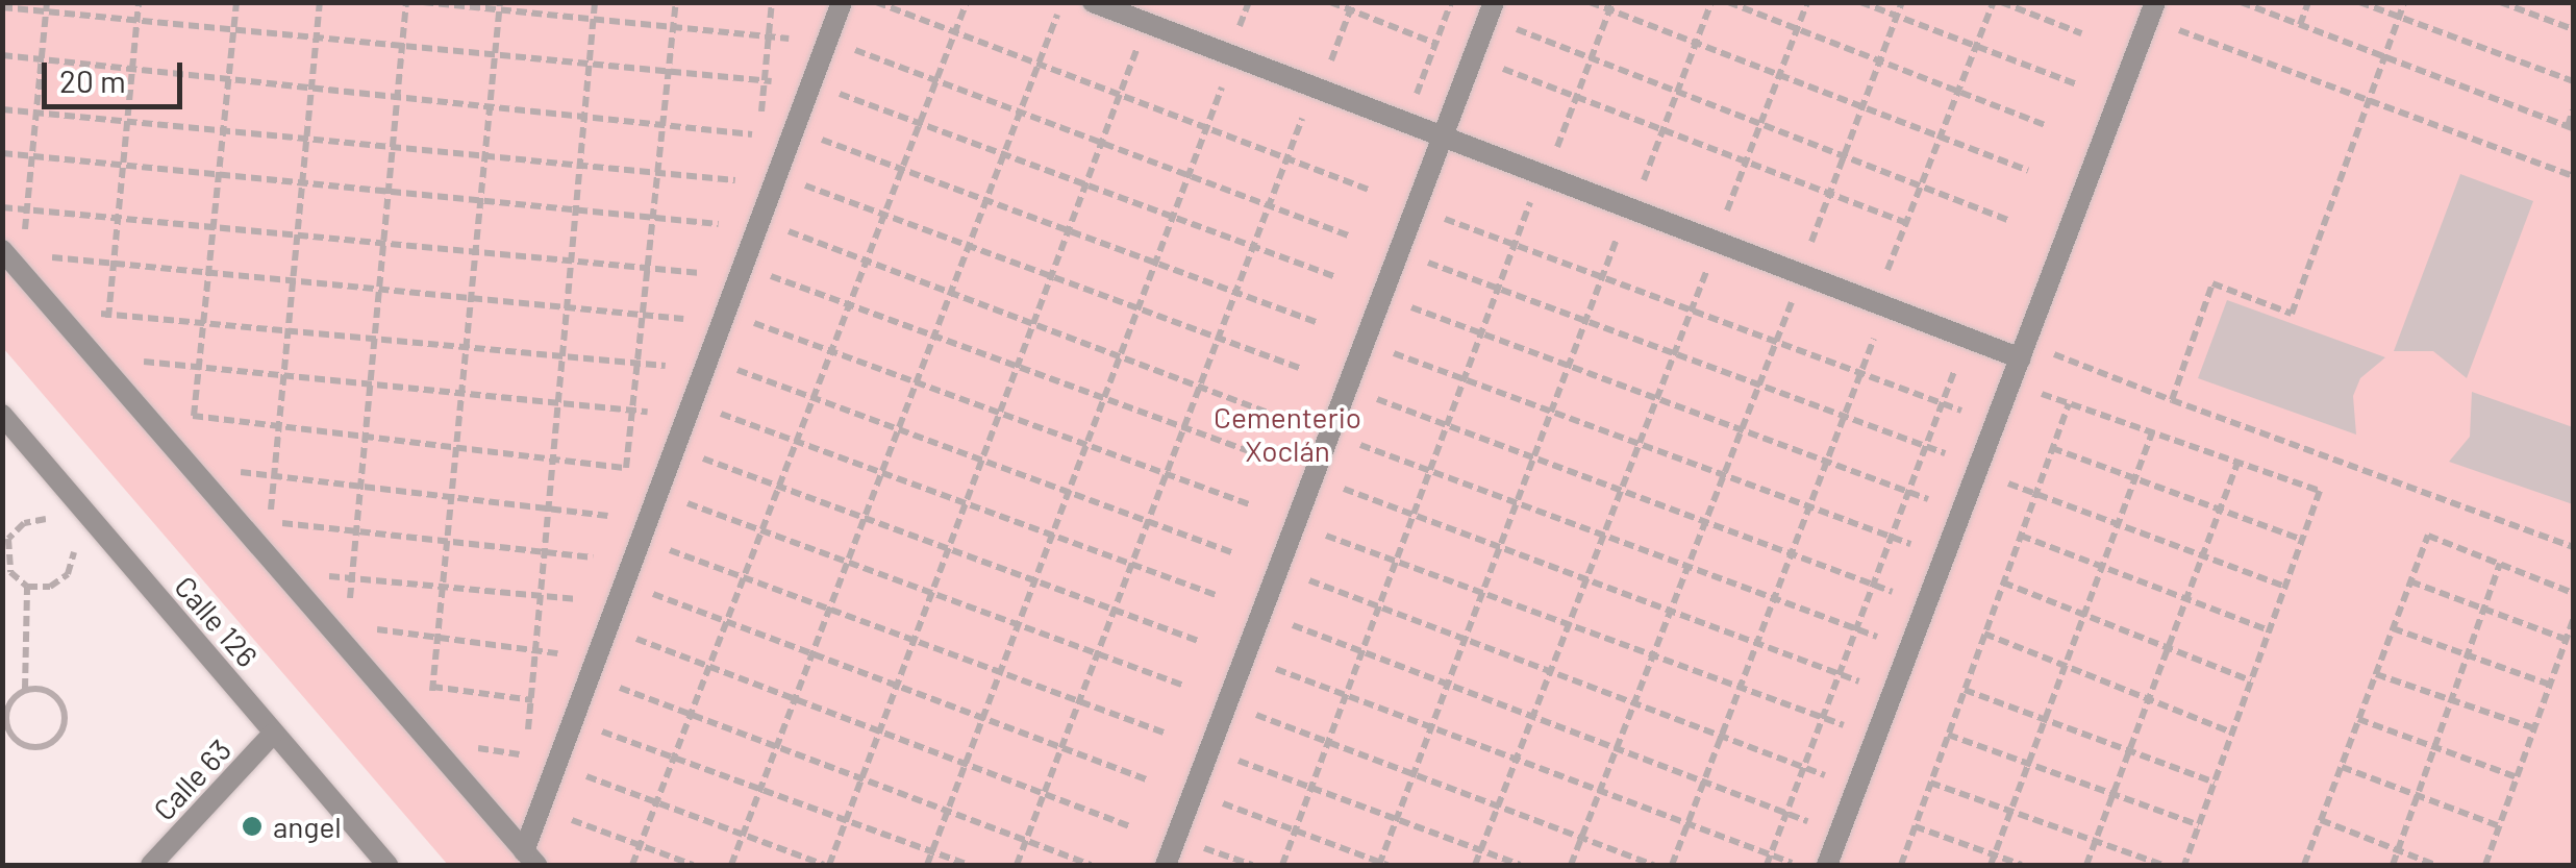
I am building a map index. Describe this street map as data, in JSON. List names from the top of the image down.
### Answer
{
  "streets": {
    "street": ["Calle 126", "Calle 63"]
  },
  "crossings": [
    ["Calle 126", "Calle 63"]
  ],
  "parks": ["Cementerio Xoclán"],
  "places": ["angel"],
  "scale_bar": "20 m"
}
